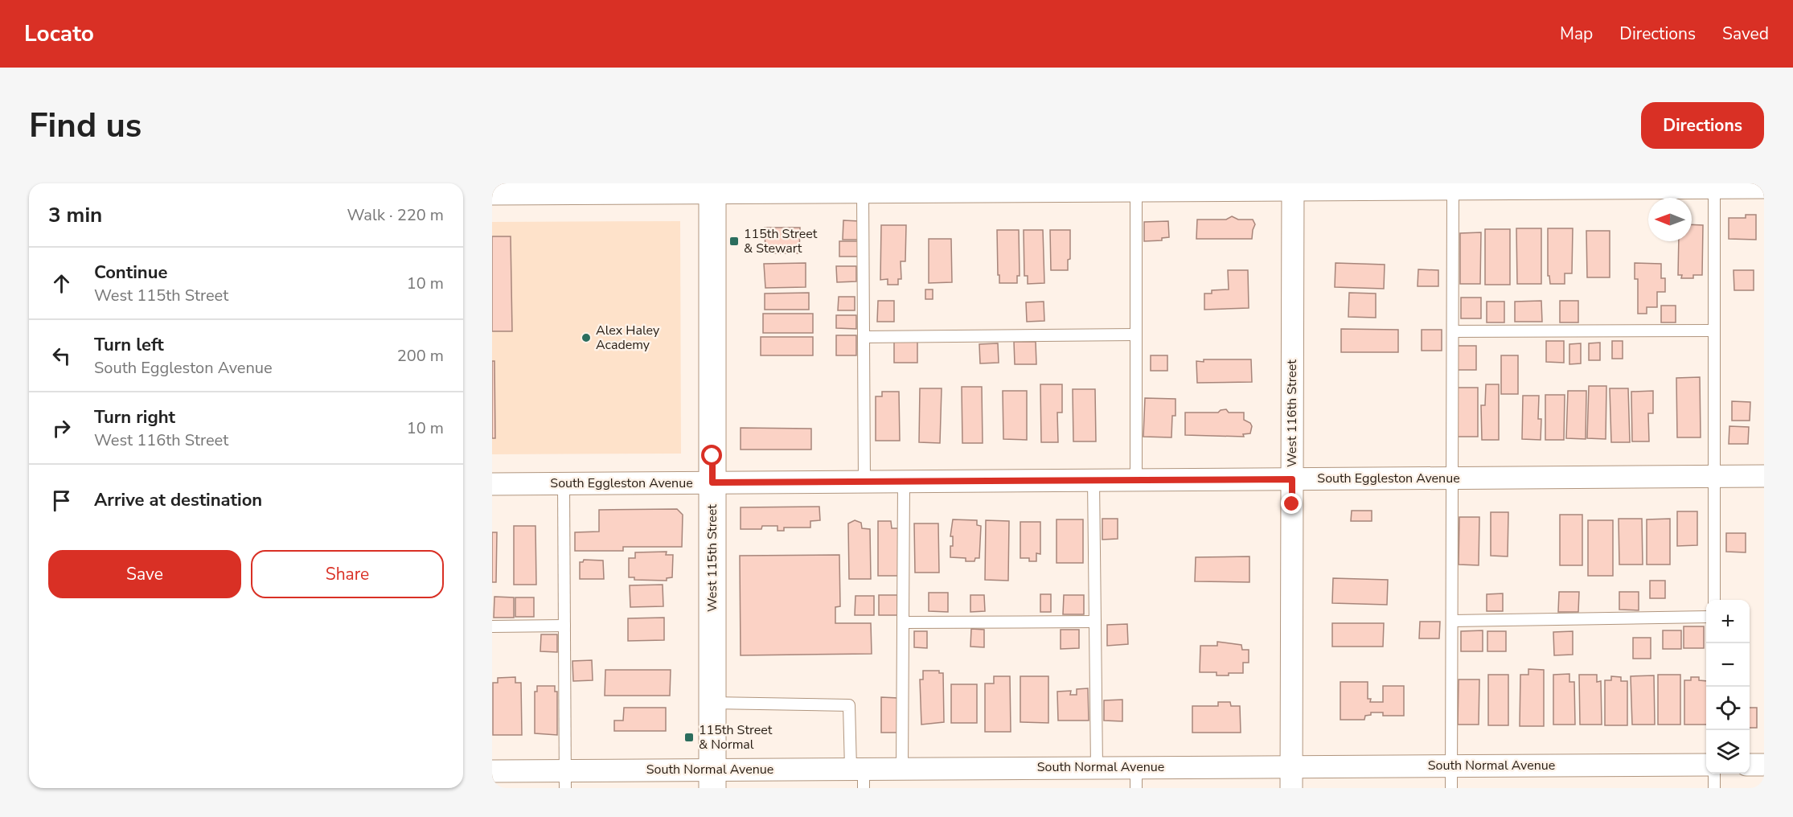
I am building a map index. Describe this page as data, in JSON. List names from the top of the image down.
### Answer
{
  "streets": {
    "street": [
      "West 116th Street",
      "South Eggleston Avenue",
      "West 115th Street",
      "South Normal Avenue"
    ]
  },
  "crossings": [
    ["West 116th Street", "South Eggleston Avenue"],
    ["West 116th Street", "South Normal Avenue"],
    ["South Eggleston Avenue", "West 115th Street"],
    ["West 115th Street", "South Normal Avenue"]
  ],
  "places": {
    "transit": ["115th Street & Stewart", "115th Street & Normal"],
    "other": ["Alex Haley Academy"]
  },
  "north": "left",
  "page": {
    "header": "Locato",
    "nav": ["Map", "Directions", "Saved"],
    "buttons": [
      "Directions",
      ["Save", "Share"]
    ],
    "title": "Find us",
    "heading": ["3 min", "Walk · 220 m"],
    "list": [
      ["Continue", "West 115th Street", "10 m"],
      ["Turn left", "South Eggleston Avenue", "200 m"],
      ["Turn right", "West 116th Street", "10 m"],
      "Arrive at destination"
    ],
    "map_buttons": ["+", "−"]
  }
}
